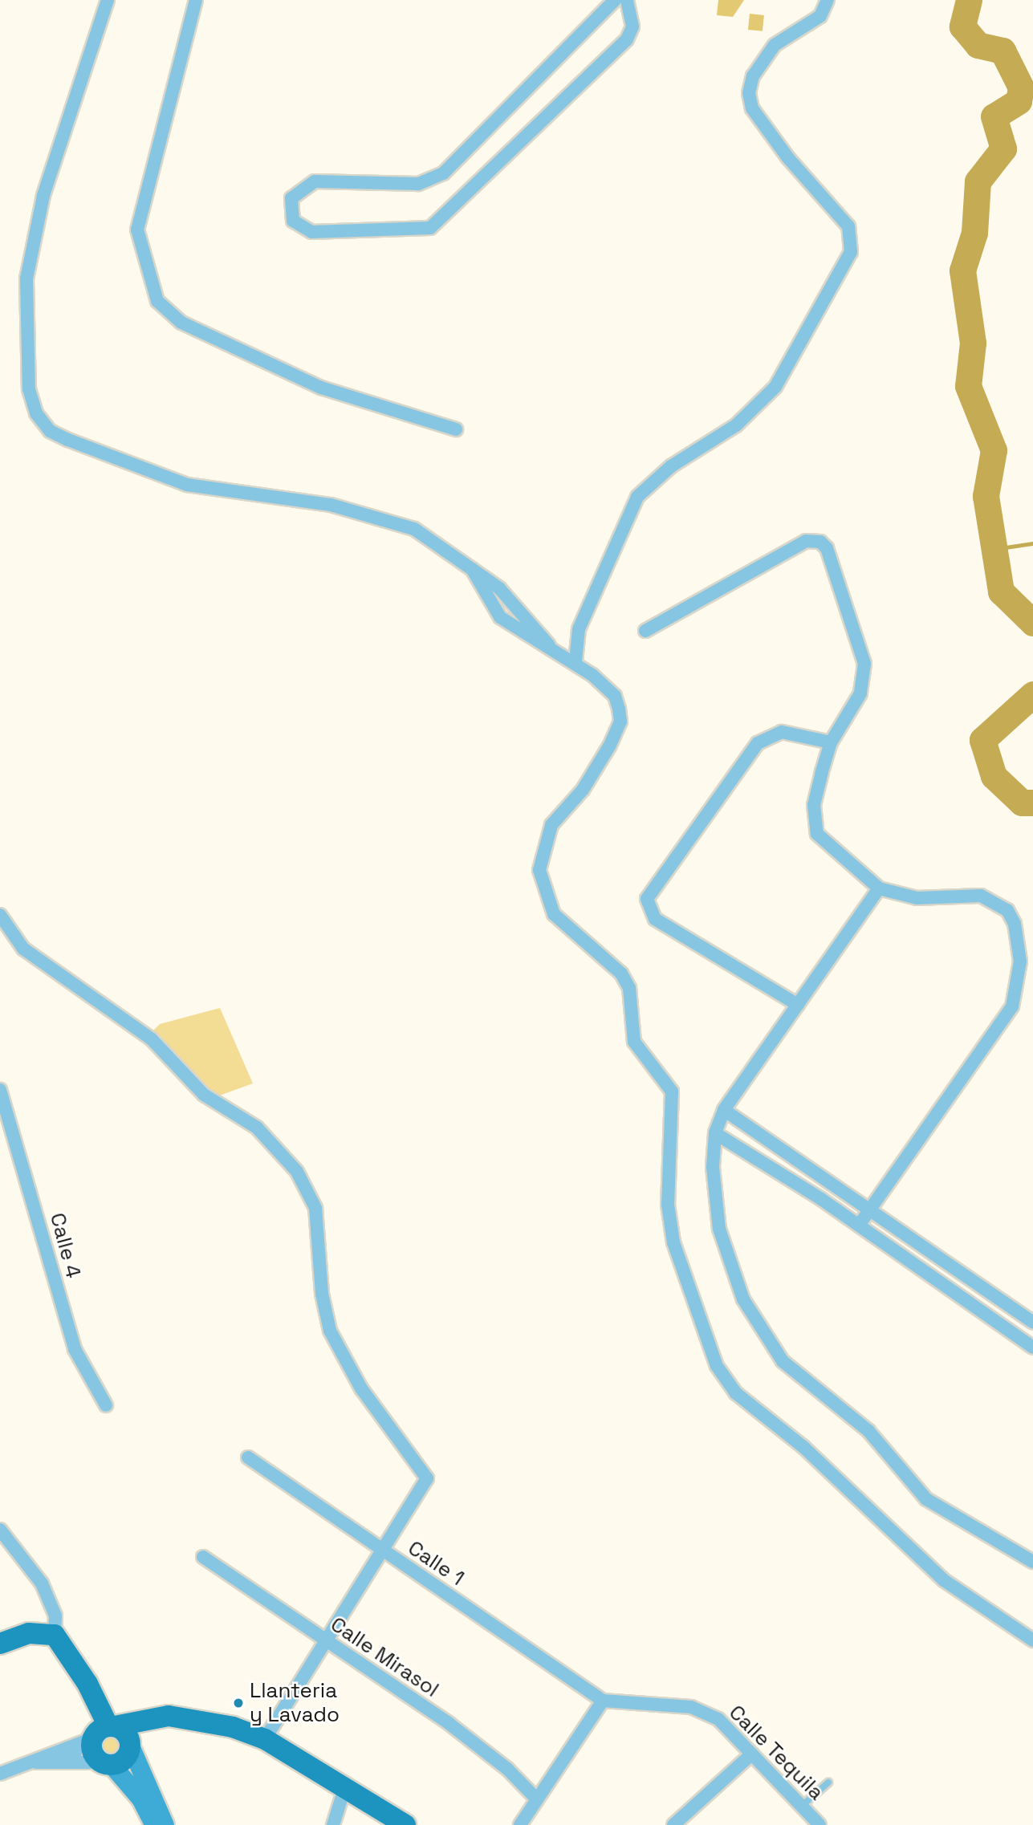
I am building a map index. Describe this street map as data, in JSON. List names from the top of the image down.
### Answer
{
  "streets": {
    "street": [
      "Calle 4",
      "Calle 1",
      "Calle Mirasol",
      "Calle Tequila"
    ]
  },
  "crossings": [
    ["Calle 1", "Calle Tequila"]
  ],
  "places": ["Llanteria y Lavado"]
}
